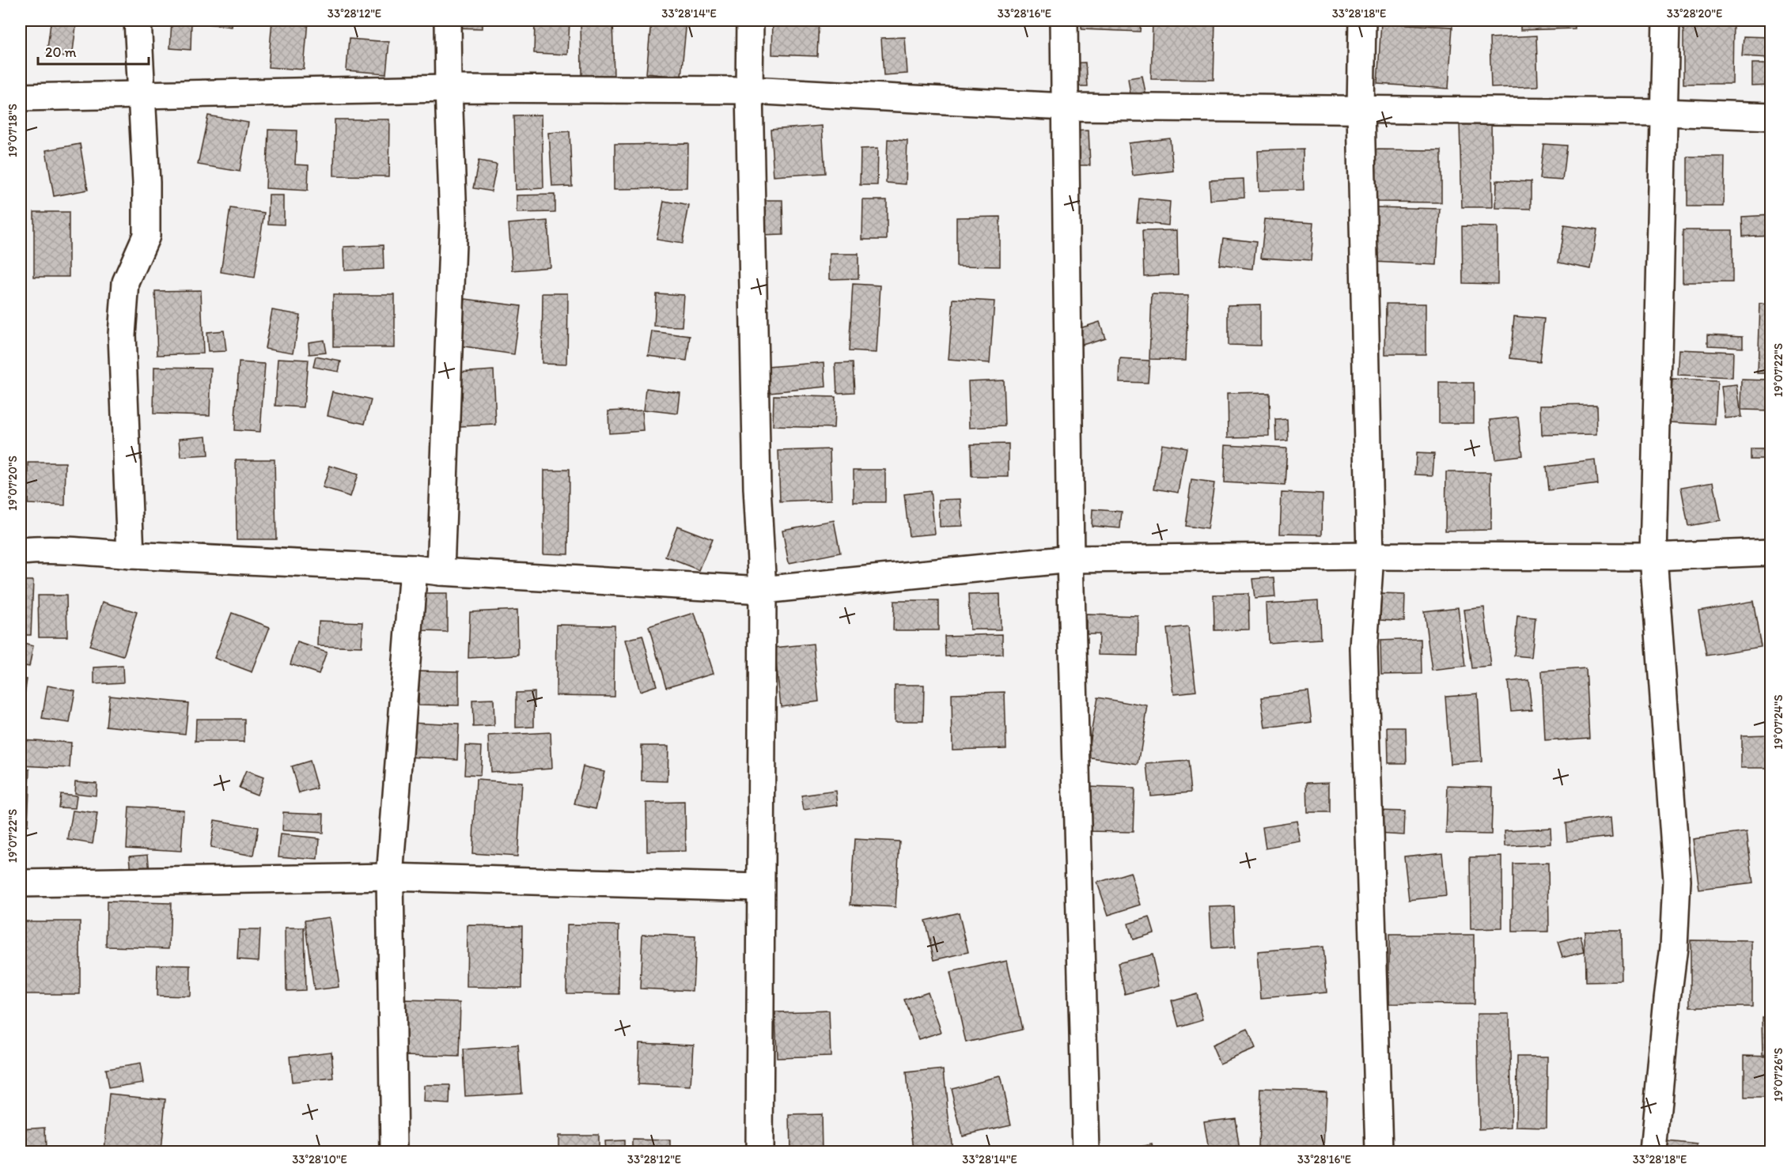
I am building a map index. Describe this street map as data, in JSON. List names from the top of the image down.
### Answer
{
  "scale_bar": "20 m",
  "coordinates": [
    "33°28'12\"E",
    "33°28'14\"E",
    "33°28'16\"E",
    "33°28'18\"E",
    "33°28'20\"E",
    "19°07'18\"S",
    "19°07'22\"S",
    "19°07'20\"S",
    "19°07'24\"S",
    "19°07'26\"S",
    "33°28'10\"E"
  ]
}
